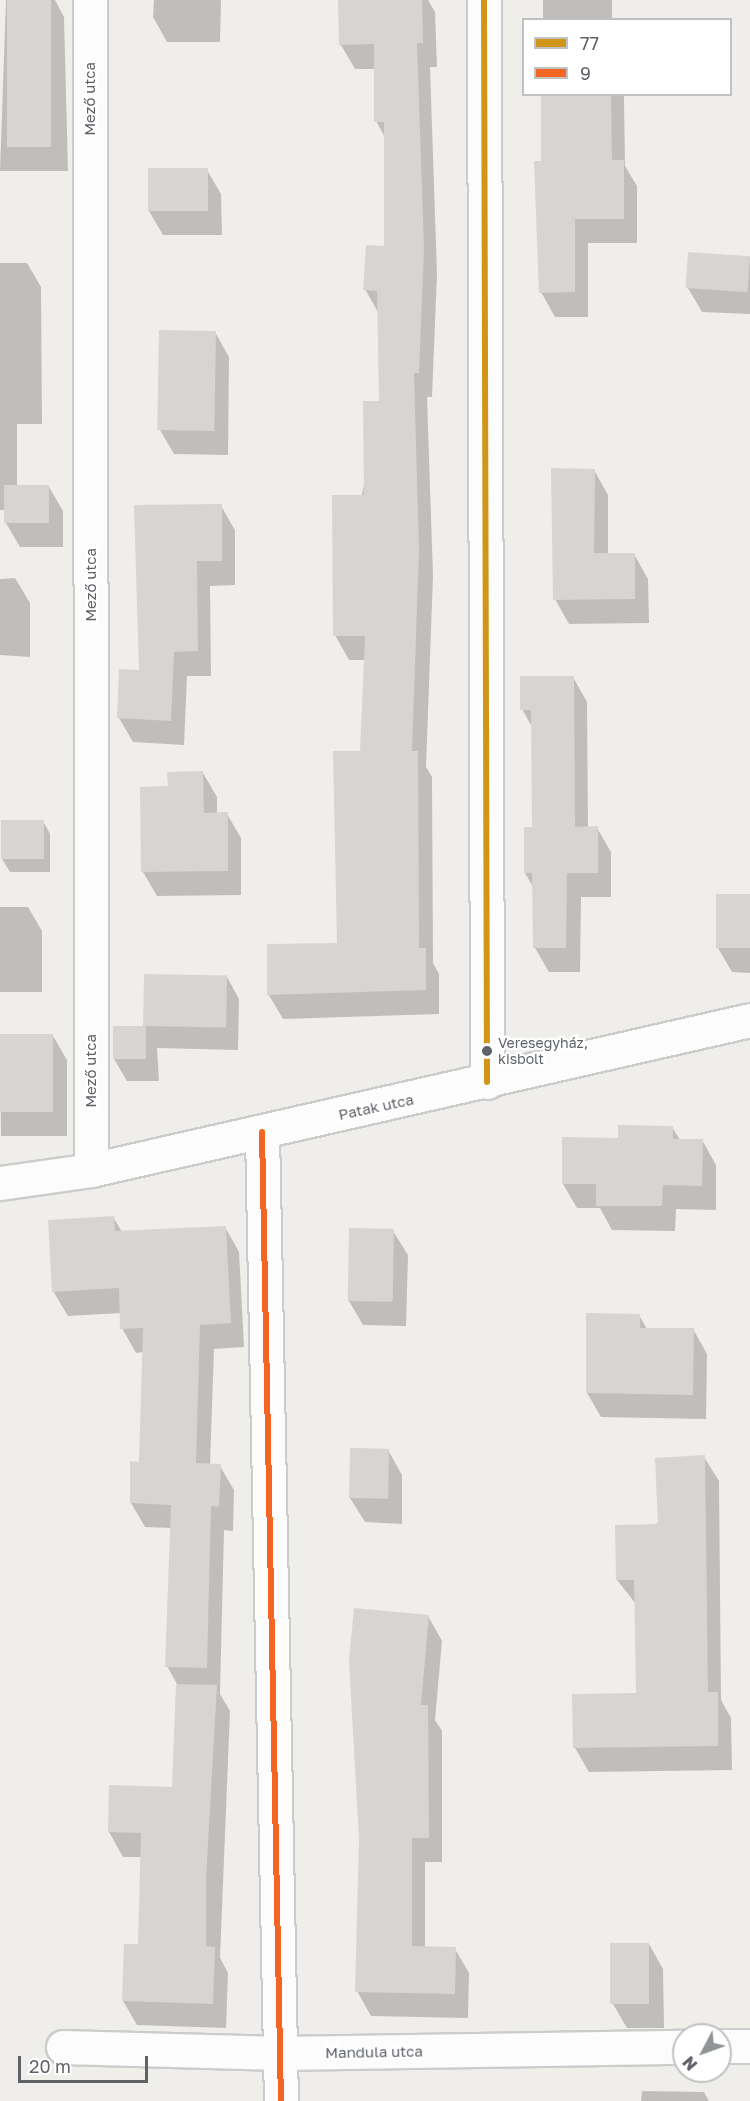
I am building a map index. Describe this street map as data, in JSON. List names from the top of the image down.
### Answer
{
  "streets": {
    "street": ["Mező utca", "Patak utca", "Mandula utca"]
  },
  "crossings": [
    ["Mező utca", "Patak utca"]
  ],
  "places": ["Veresegyház, kisbolt"],
  "lines": ["transit line 77", "transit line 9"],
  "legend": ["77", "9"],
  "scale_bar": "20 m",
  "north": "bottom left"
}
